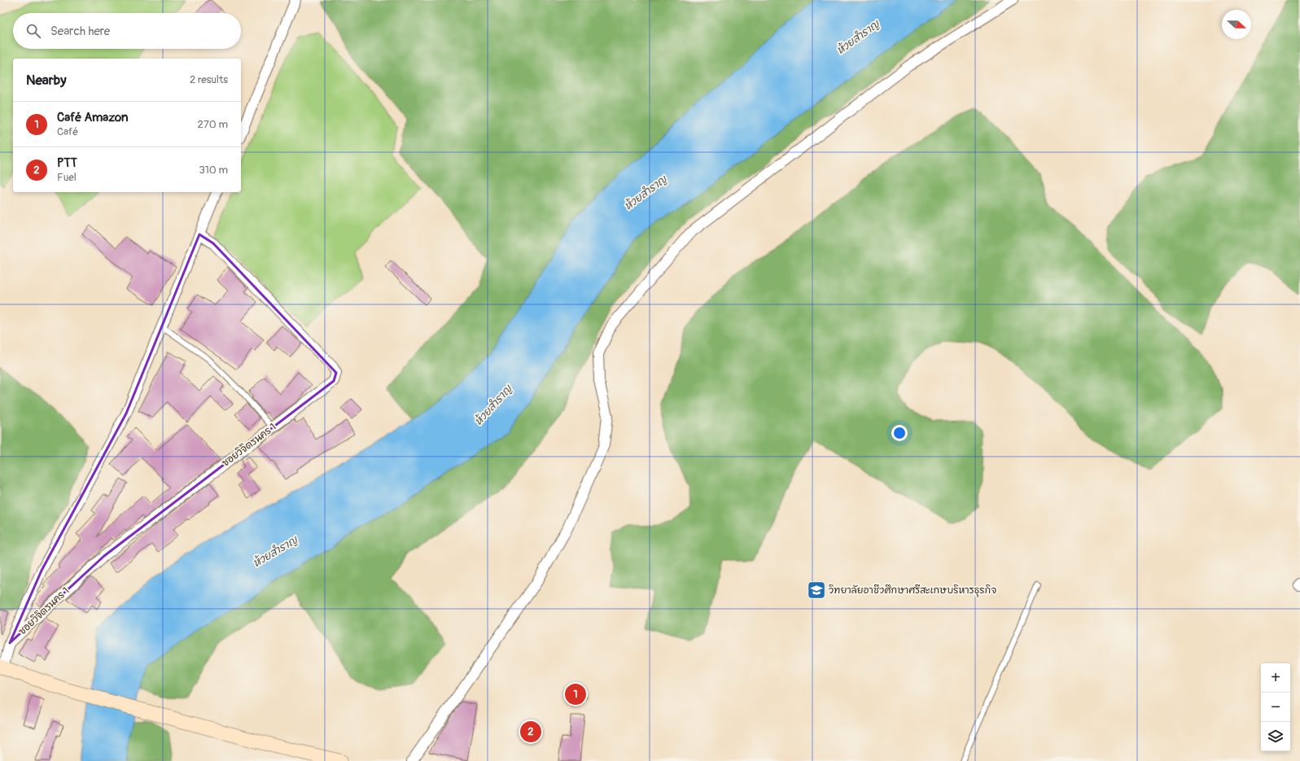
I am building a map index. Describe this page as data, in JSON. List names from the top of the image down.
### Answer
{
  "streets": {
    "street": ["ซอยวิจิตรนคร 1"]
  },
  "water": ["ห้วยสำราญ"],
  "places": {
    "school or university": ["วิทยาลัยอาชีวศึกษาศรีสะเกษบริหารธุรกิจ"]
  },
  "north": "right",
  "page": {
    "search": "Search here",
    "heading": ["Nearby", "2 results"],
    "list": [
      {
        "mark": "1",
        "name": "Café Amazon",
        "note": "Café",
        "value": "270 m"
      },
      {
        "mark": "2",
        "name": "PTT",
        "note": "Fuel",
        "value": "310 m"
      }
    ],
    "map_buttons": ["+", "−"],
    "pins": ["1", "2"]
  }
}
